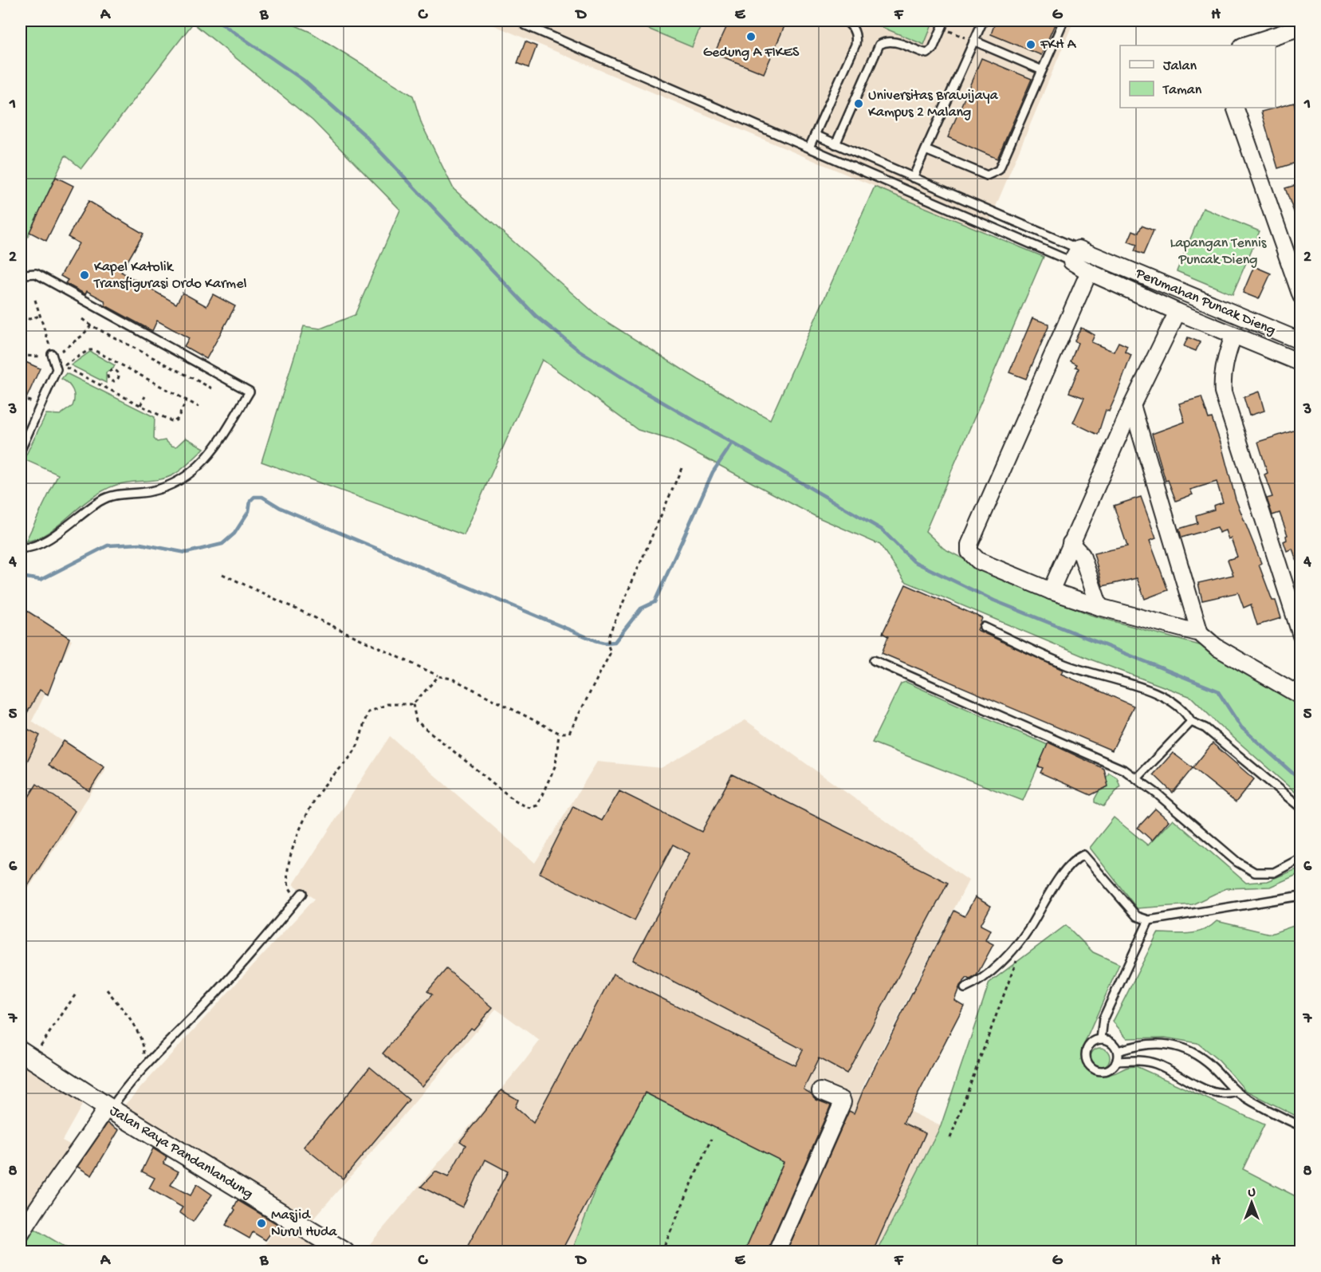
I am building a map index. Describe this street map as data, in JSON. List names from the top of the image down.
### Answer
{
  "streets": {
    "street": ["Perumahan Puncak Dieng", "Jalan Raya Pandanlandung"]
  },
  "parks": ["Lapangan Tennis Puncak Dieng"],
  "places": [
    "Gedung A FIKES",
    "FKH A",
    "Universitas Brawijaya Kampus 2 Malang",
    "Kapel Katolik Transfigurasi Ordo Karmel",
    "Masjid Nurul Huda"
  ],
  "legend": ["Jalan", "Taman"],
  "north": "top",
  "grid": {
    "columns": [
      "A",
      "B",
      "C",
      "D",
      "E",
      "F",
      "G",
      "H"
    ],
    "rows": [
      "1",
      "2",
      "3",
      "4",
      "5",
      "6",
      "7",
      "8"
    ]
  }
}
